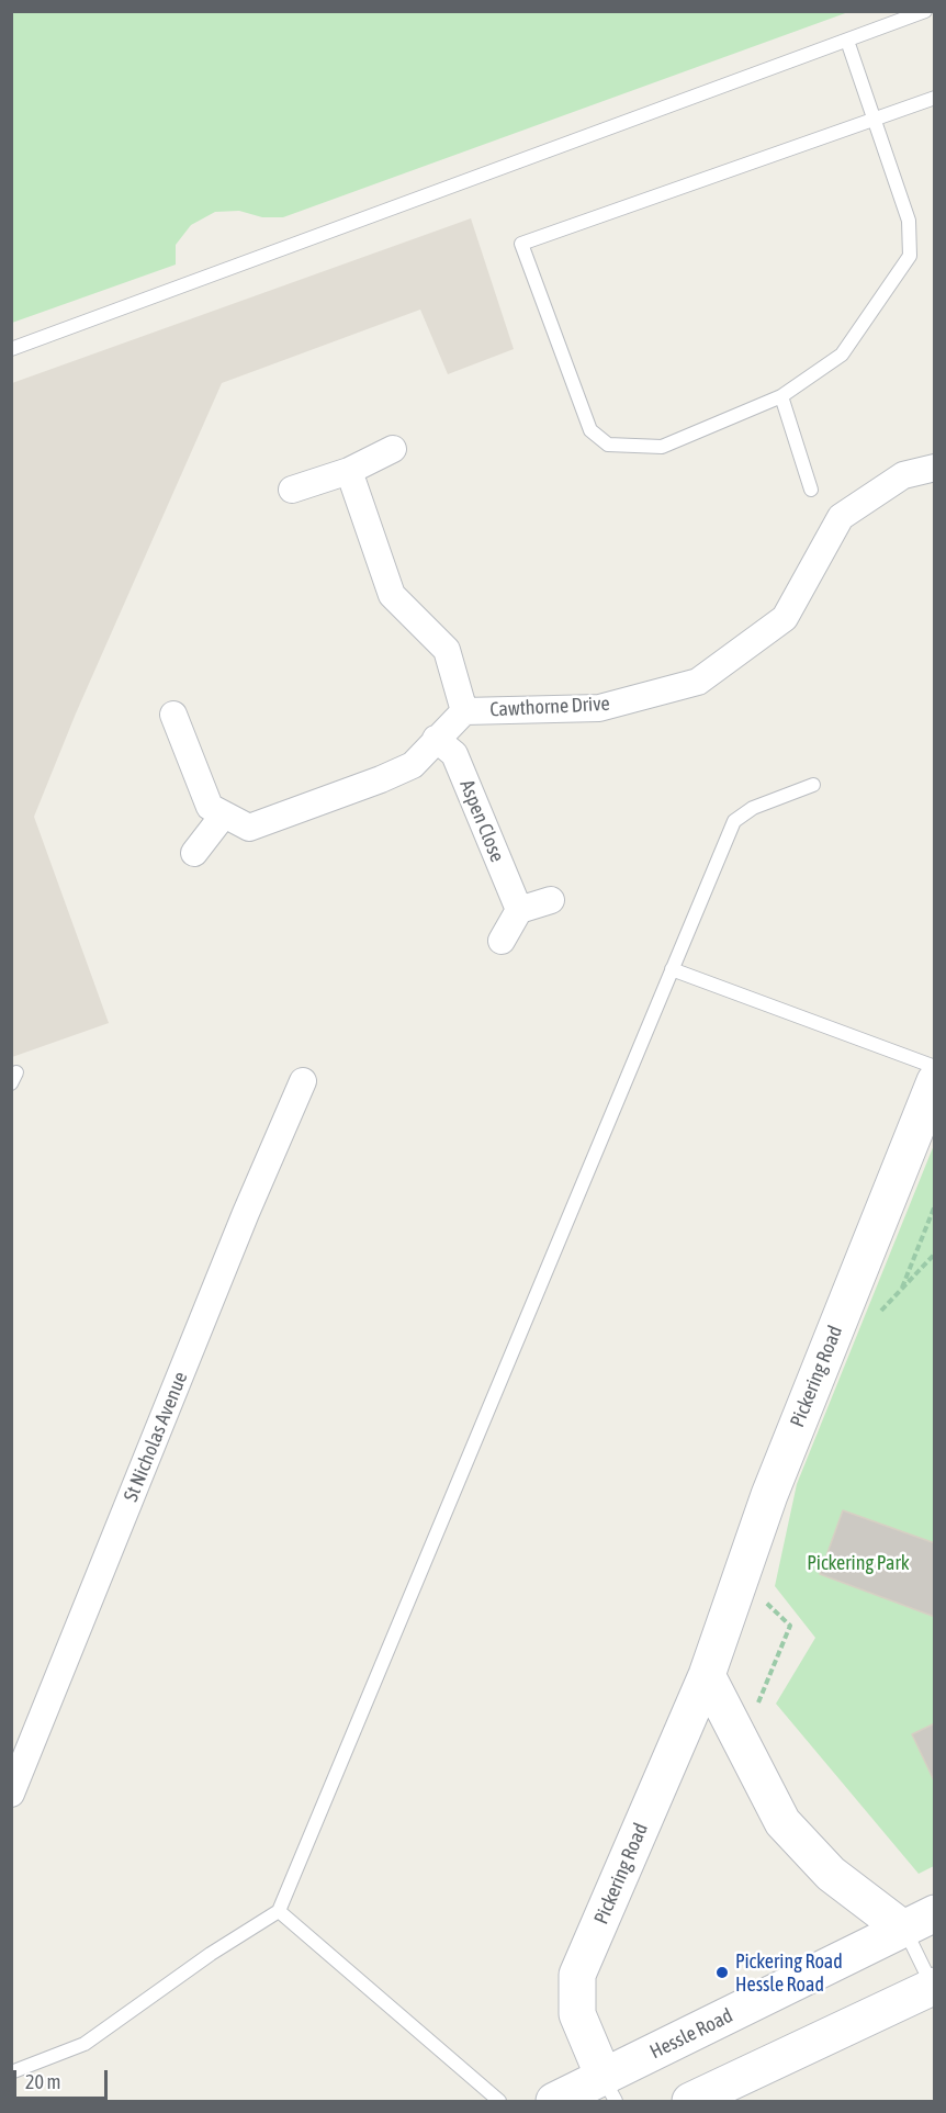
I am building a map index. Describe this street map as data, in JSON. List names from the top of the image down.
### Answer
{
  "streets": {
    "street": [
      "Cawthorne Drive",
      "Aspen Close",
      "Pickering Road",
      "St Nicholas Avenue",
      "Hessle Road"
    ]
  },
  "crossings": [
    ["Cawthorne Drive", "Aspen Close"],
    ["Pickering Road", "Hessle Road"]
  ],
  "parks": ["Pickering Park"],
  "places": ["Pickering Road Hessle Road"],
  "scale_bar": "20 m"
}
